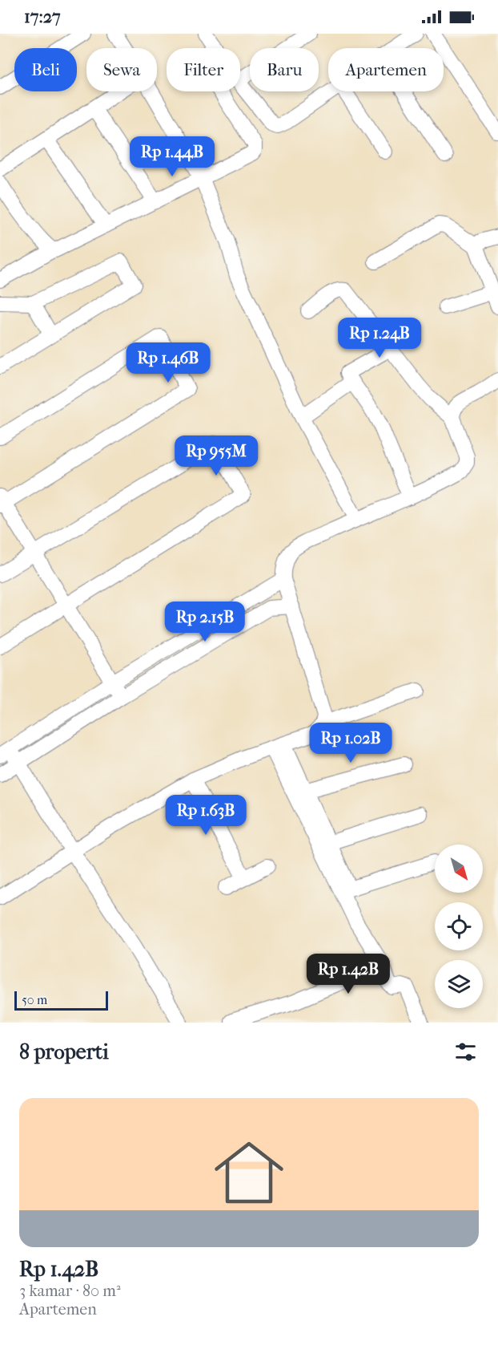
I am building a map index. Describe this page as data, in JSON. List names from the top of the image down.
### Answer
{
  "scale_bar": "50 m",
  "north": "bottom right",
  "page": {
    "status": "17:27",
    "chip": [
      "Beli",
      "Sewa",
      "Filter",
      "Baru",
      "Apartemen"
    ],
    "price": [
      "Rp 1.44B",
      "Rp 1.24B",
      "Rp 1.46B",
      "Rp 955M",
      "Rp 2.15B",
      "Rp 1.02B",
      "Rp 1.63B",
      "Rp 1.42B"
    ],
    "scale": "50 m",
    "heading": "8 properti",
    "list": [
      {
        "name": "Rp 1.42B",
        "note": "3 kamar · 80 m² · Apartemen"
      }
    ]
  }
}
